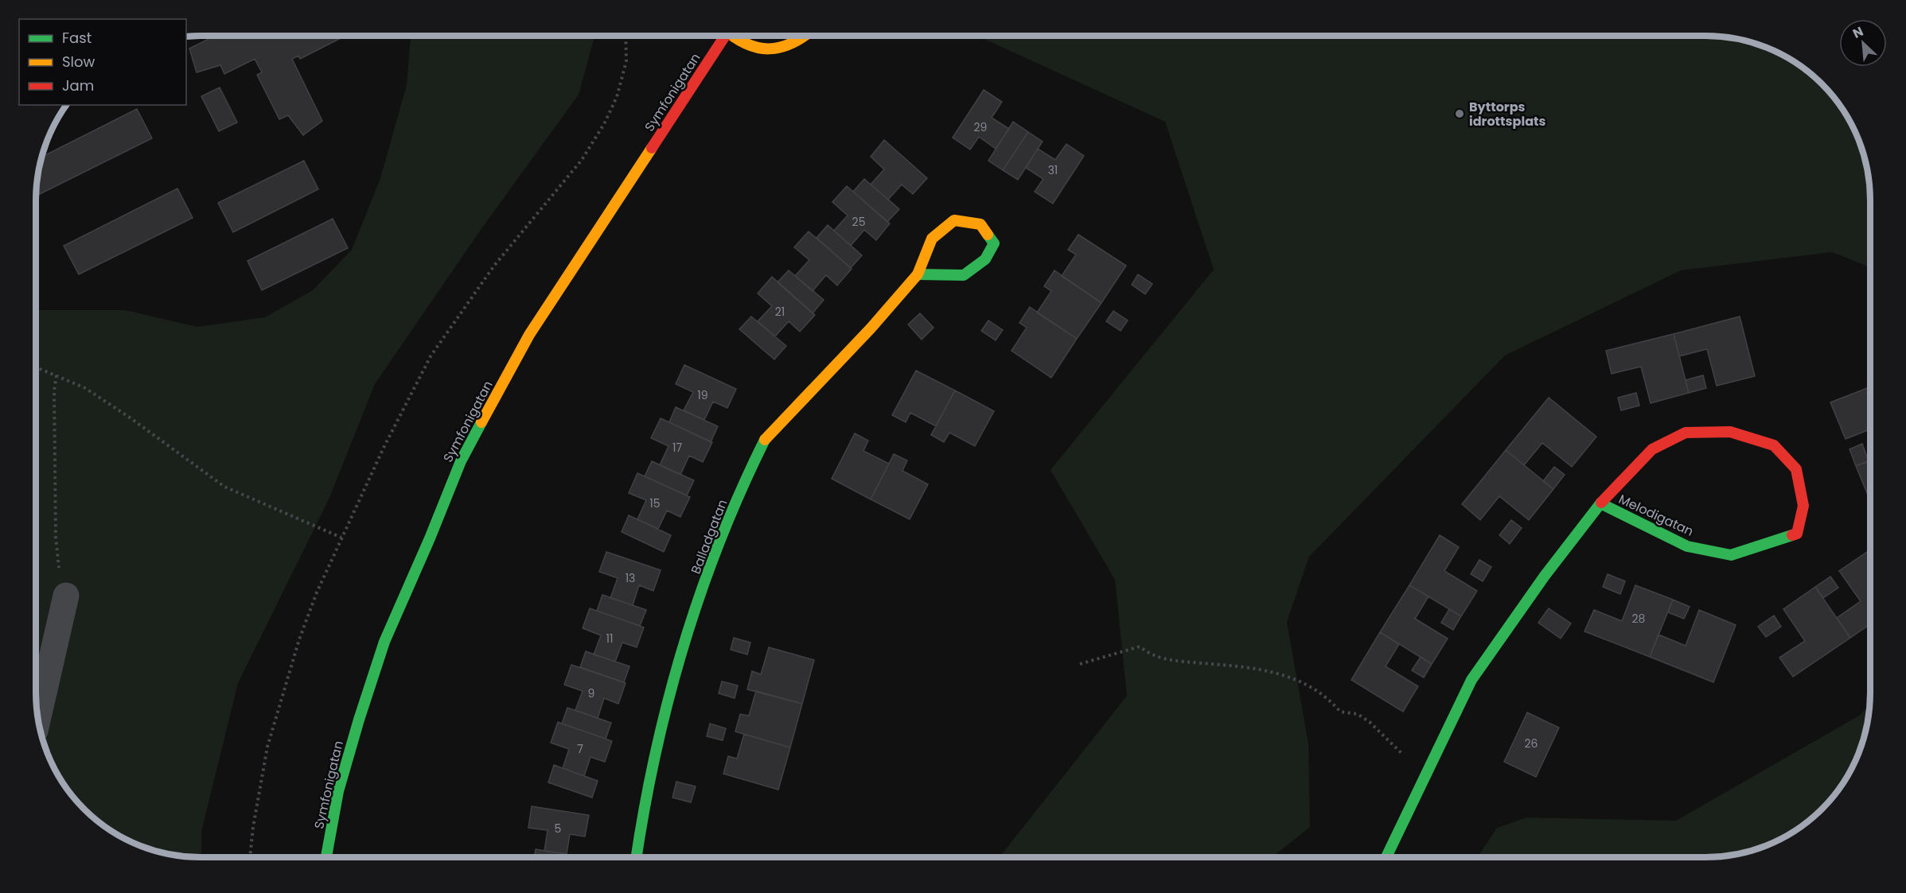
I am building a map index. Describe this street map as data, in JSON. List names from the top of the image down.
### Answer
{
  "streets": {
    "street": ["Symfonigatan", "Melodigatan", "Balladgatan"]
  },
  "places": ["Byttorps idrottsplats"],
  "house_numbers": [
    "29",
    "31",
    "25",
    "21",
    "19",
    "17",
    "15",
    "13",
    "28",
    "11",
    "9",
    "26",
    "7",
    "5"
  ],
  "legend": ["Fast", "Slow", "Jam"],
  "north": "top left"
}
